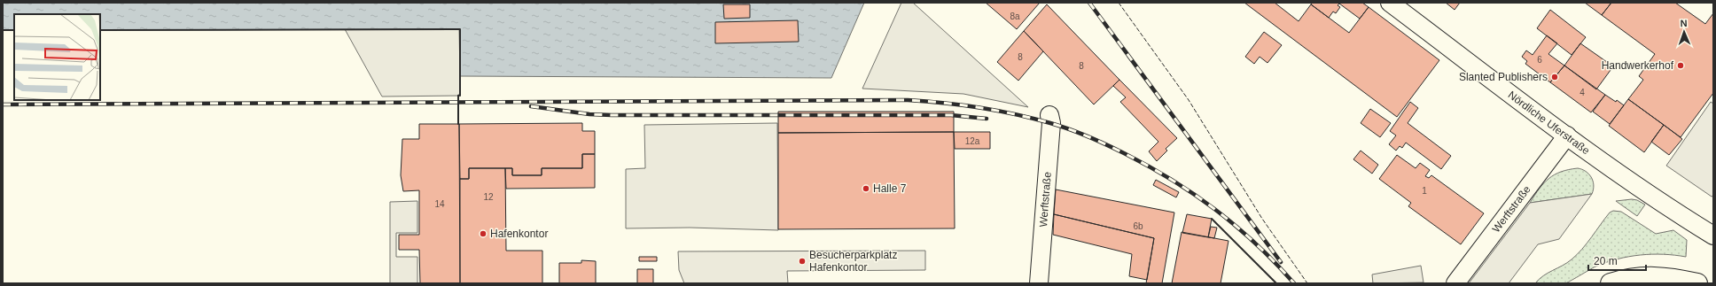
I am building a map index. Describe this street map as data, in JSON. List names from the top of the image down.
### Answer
{
  "streets": {
    "street": ["Nördliche Uferstraße", "Werftstraße"]
  },
  "crossings": [
    ["Nördliche Uferstraße", "Werftstraße"]
  ],
  "places": [
    "Handwerkerhof",
    "Slanted Publishers",
    "Halle 7",
    "Hafenkontor",
    "Besucherparkplatz Hafenkontor"
  ],
  "house_numbers": [
    "8a",
    "8",
    "6",
    "8",
    "4",
    "12a",
    "1",
    "12",
    "14",
    "6b"
  ],
  "scale_bar": "20 m",
  "north": "top"
}
